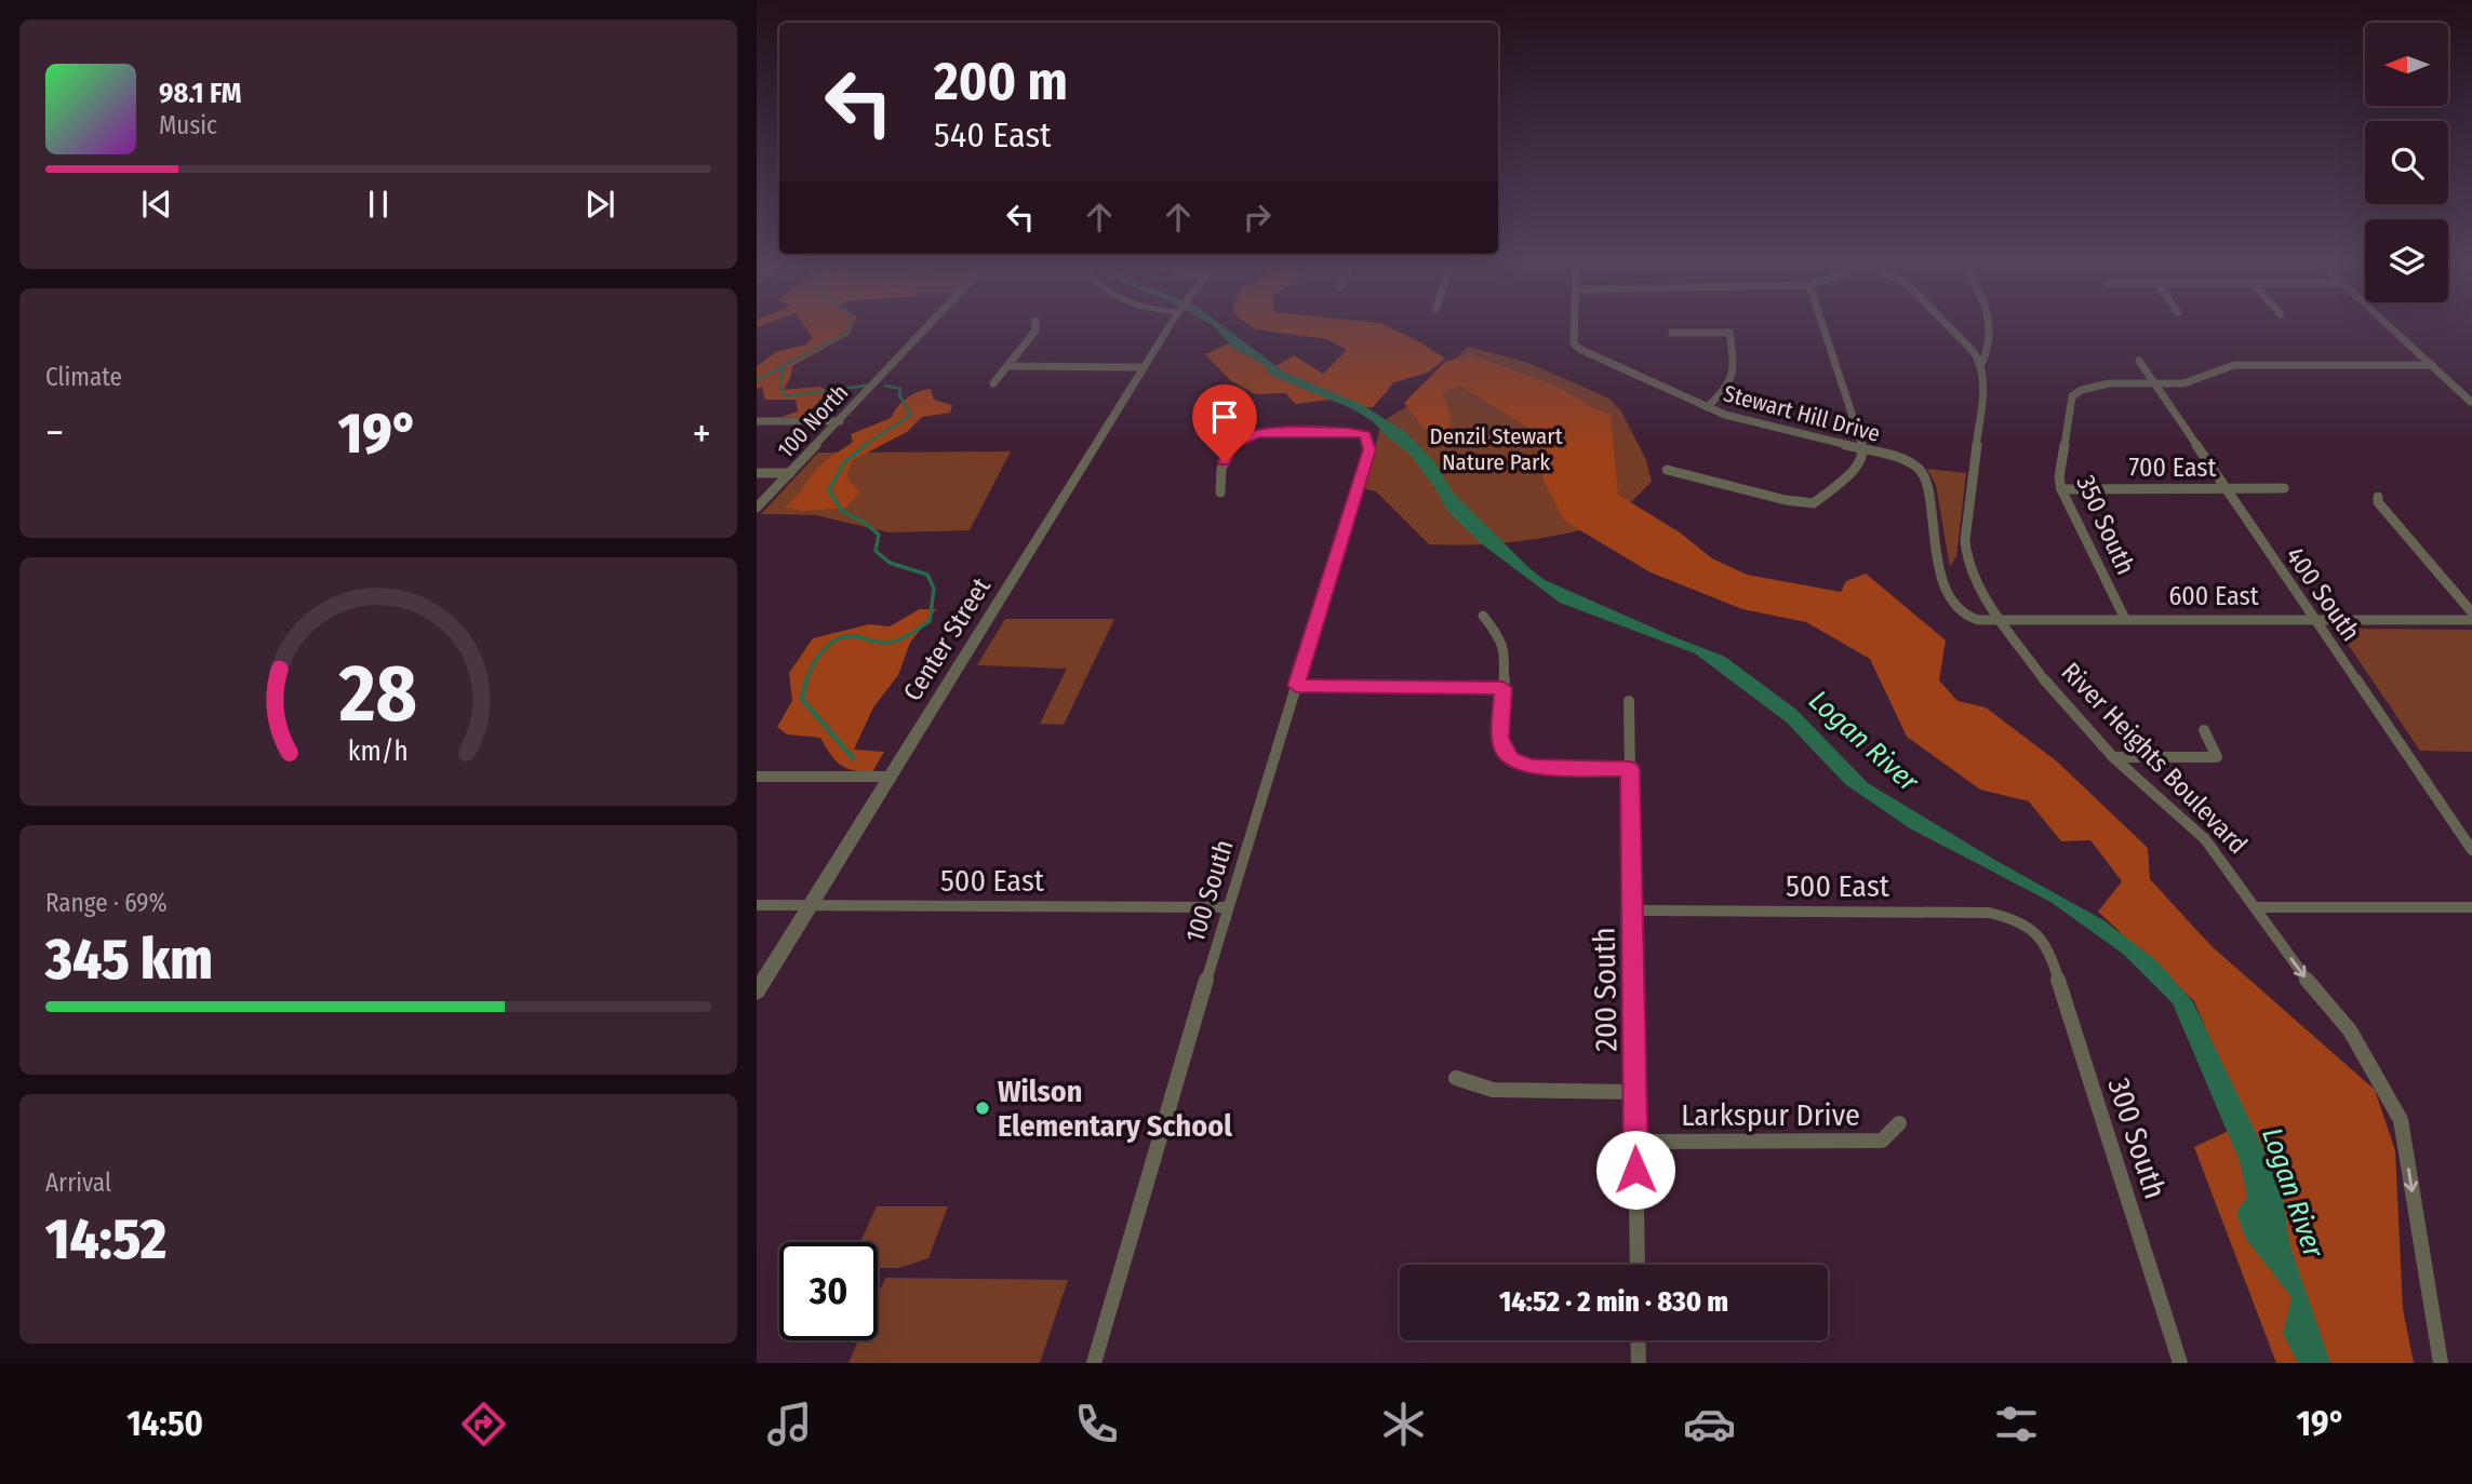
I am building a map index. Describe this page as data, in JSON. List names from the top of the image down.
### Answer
{
  "streets": {
    "street": [
      "Stewart Hill Drive",
      "100 North",
      "700 East",
      "350 South",
      "400 South",
      "600 East",
      "Center Street",
      "River Heights Boulevard",
      "500 East",
      "100 South",
      "200 South",
      "Larkspur Drive",
      "300 South"
    ]
  },
  "crossings": [
    ["Stewart Hill Drive", "600 East"],
    ["Stewart Hill Drive", "River Heights Boulevard"],
    ["700 East", "350 South"],
    ["700 East", "400 South"],
    ["350 South", "400 South"],
    ["350 South", "600 East"],
    ["400 South", "600 East"],
    ["600 East", "River Heights Boulevard"],
    ["Center Street", "500 East"],
    ["500 East", "100 South"],
    ["500 East", "200 South"],
    ["500 East", "300 South"],
    ["200 South", "Larkspur Drive"]
  ],
  "one_way": ["River Heights Boulevard"],
  "water": ["Logan River"],
  "parks": ["Denzil Stewart Nature Park"],
  "places": ["Wilson Elementary School"],
  "north": "left",
  "page": {
    "turn": ["200 m", "540 East"],
    "song": ["98.1 FM", "Music"],
    "tile": [
      "Climate",
      ["Range · 69%", "345 km"],
      ["Arrival", "14:52"]
    ],
    "heat": ["−", "19°", "+"],
    "limit": "30",
    "trip": "14:52 · 2 min · 830 m",
    "tabs": ["14:50", "19°"],
    "gauge": ["28", "km/h"]
  }
}
